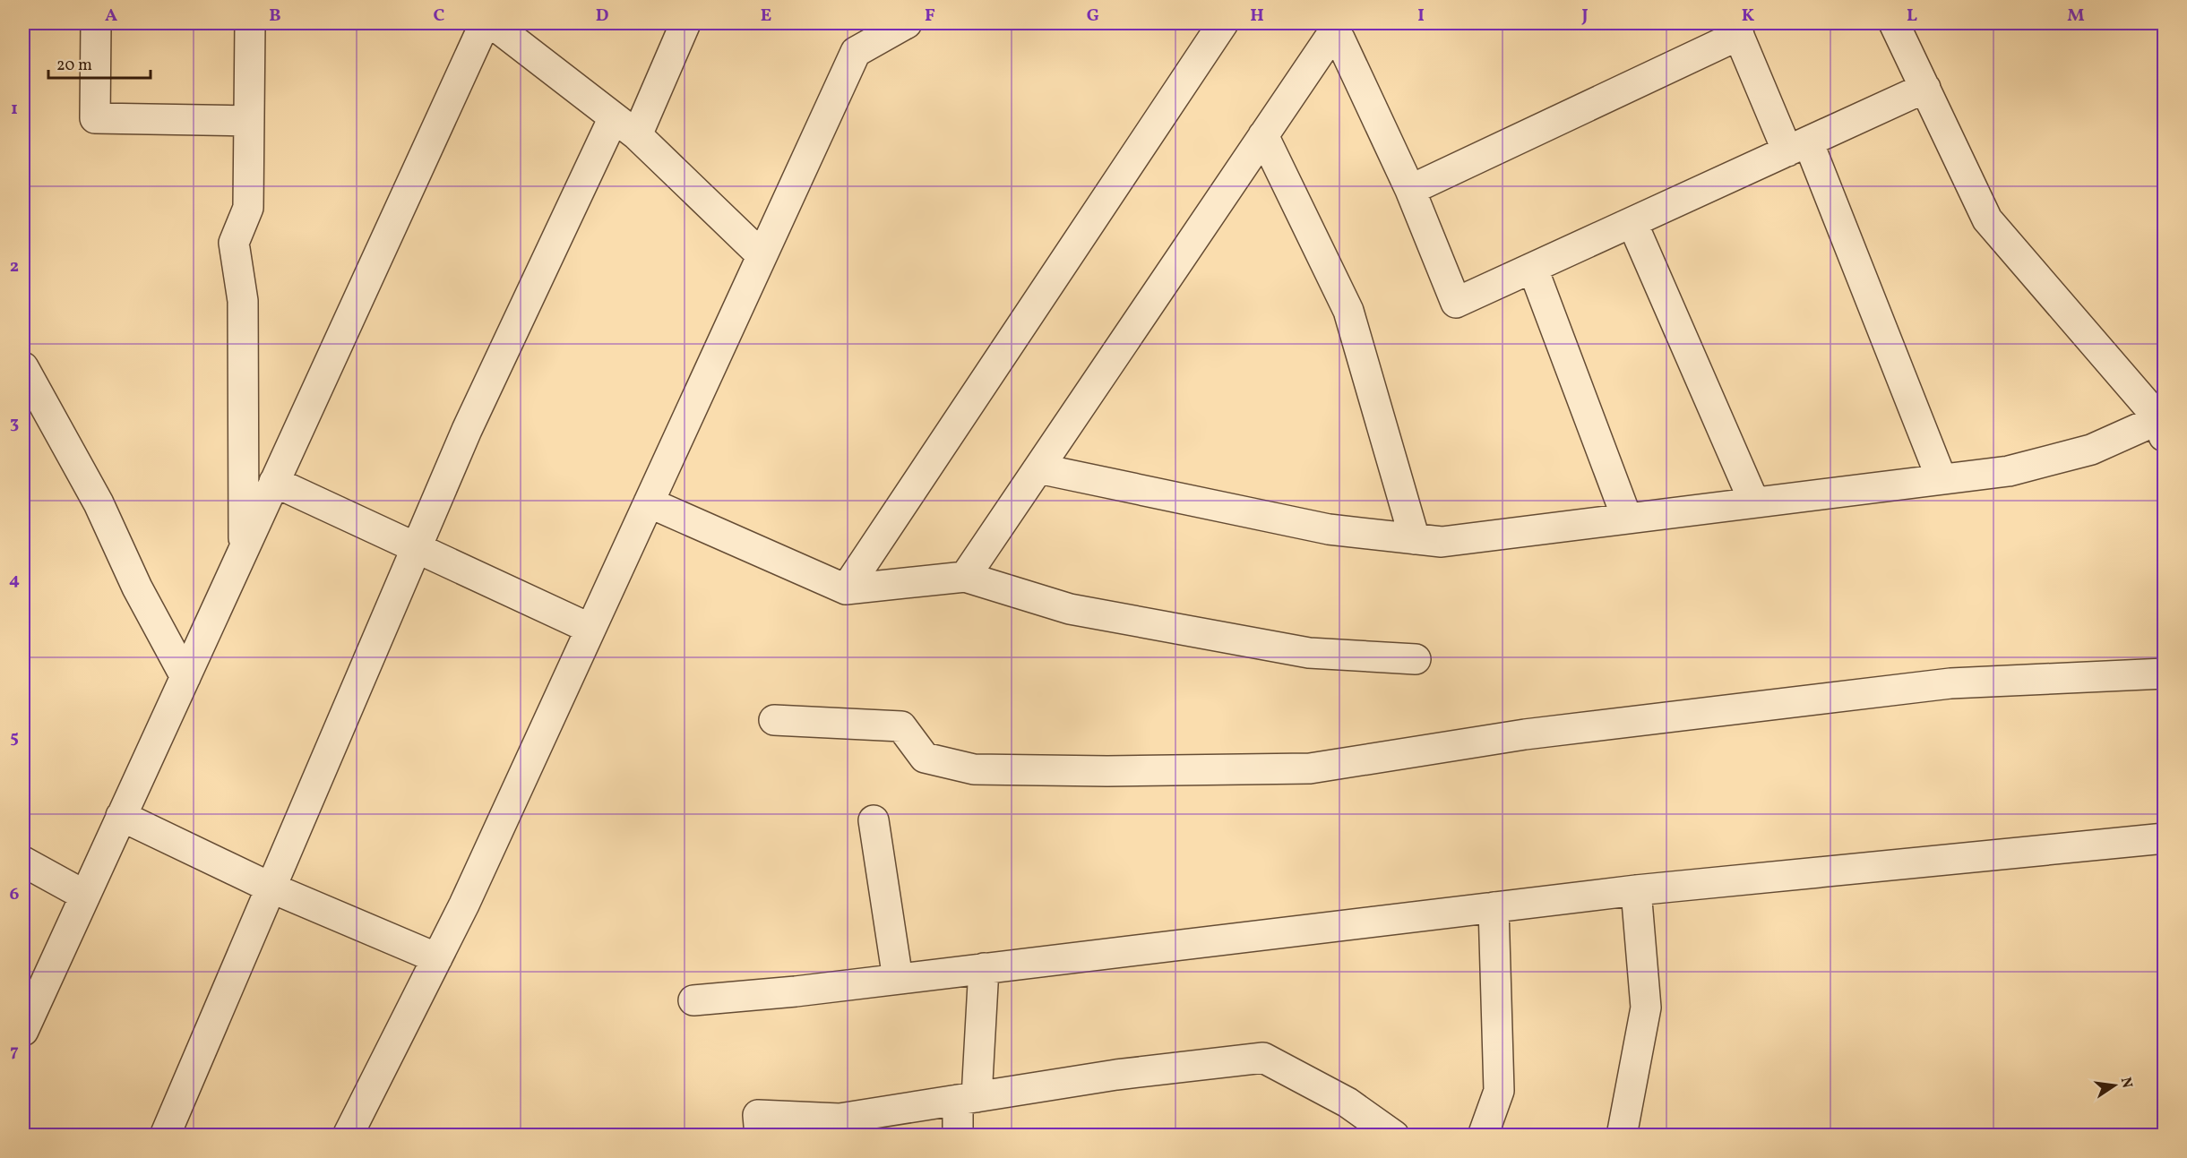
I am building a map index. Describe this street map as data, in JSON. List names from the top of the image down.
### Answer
{
  "scale_bar": "20 m",
  "north": "right",
  "grid": {
    "columns": [
      "A",
      "B",
      "C",
      "D",
      "E",
      "F",
      "G",
      "H",
      "I",
      "J",
      "K",
      "L",
      "M"
    ],
    "rows": [
      "1",
      "2",
      "3",
      "4",
      "5",
      "6",
      "7"
    ]
  }
}
